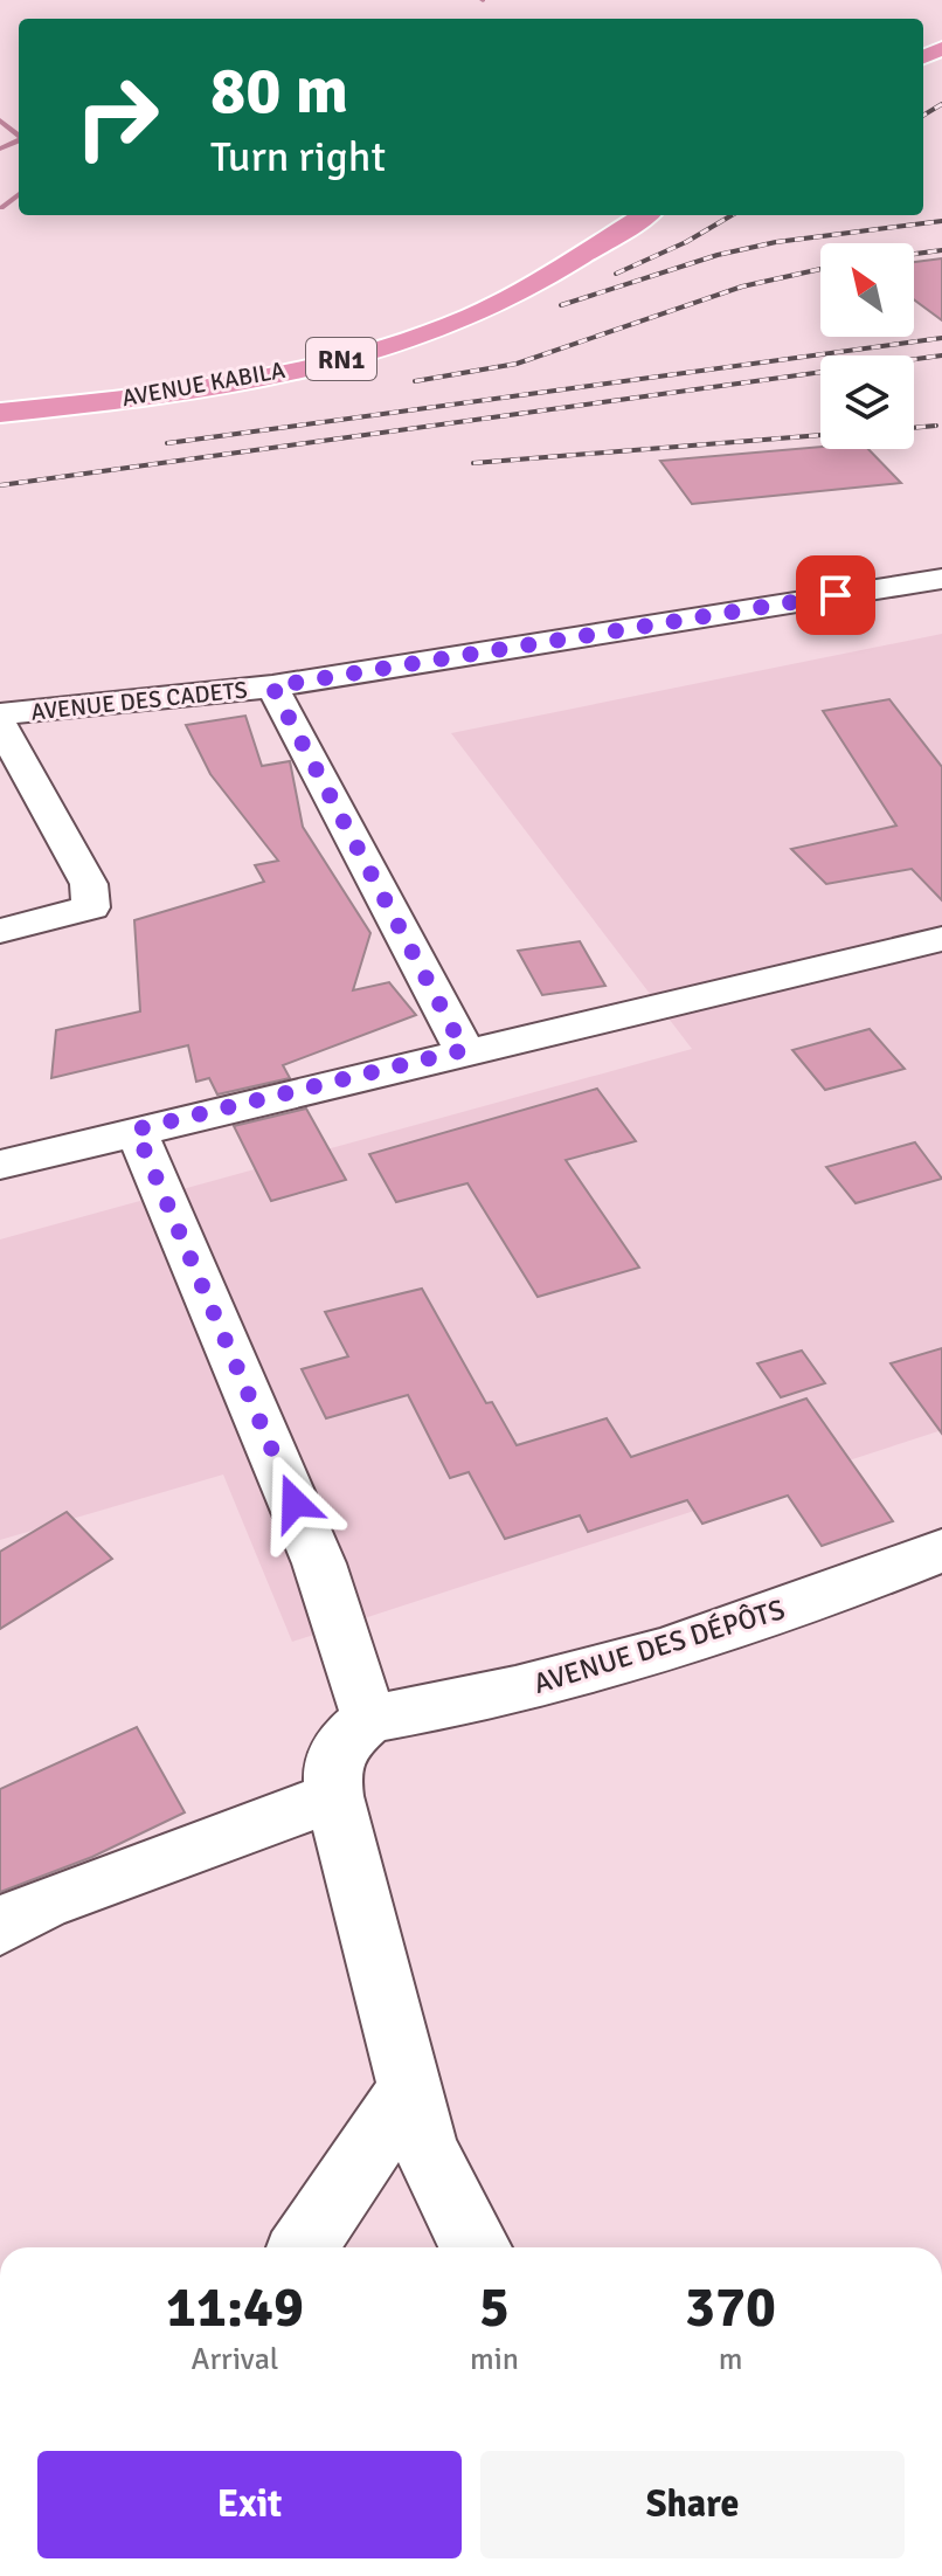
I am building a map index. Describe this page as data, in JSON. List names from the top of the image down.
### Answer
{
  "streets": {
    "highway": ["RN1", "AVENUE KABILA"],
    "street": ["AVENUE DES CADETS", "AVENUE DES DÉPÔTS"]
  },
  "north": "top left",
  "page": {
    "turn": ["80 m", "Turn right"],
    "eta": [
      "11:49",
      "Arrival",
      "5",
      "min",
      "370",
      "m"
    ],
    "buttons": ["Exit", "Share"]
  }
}
